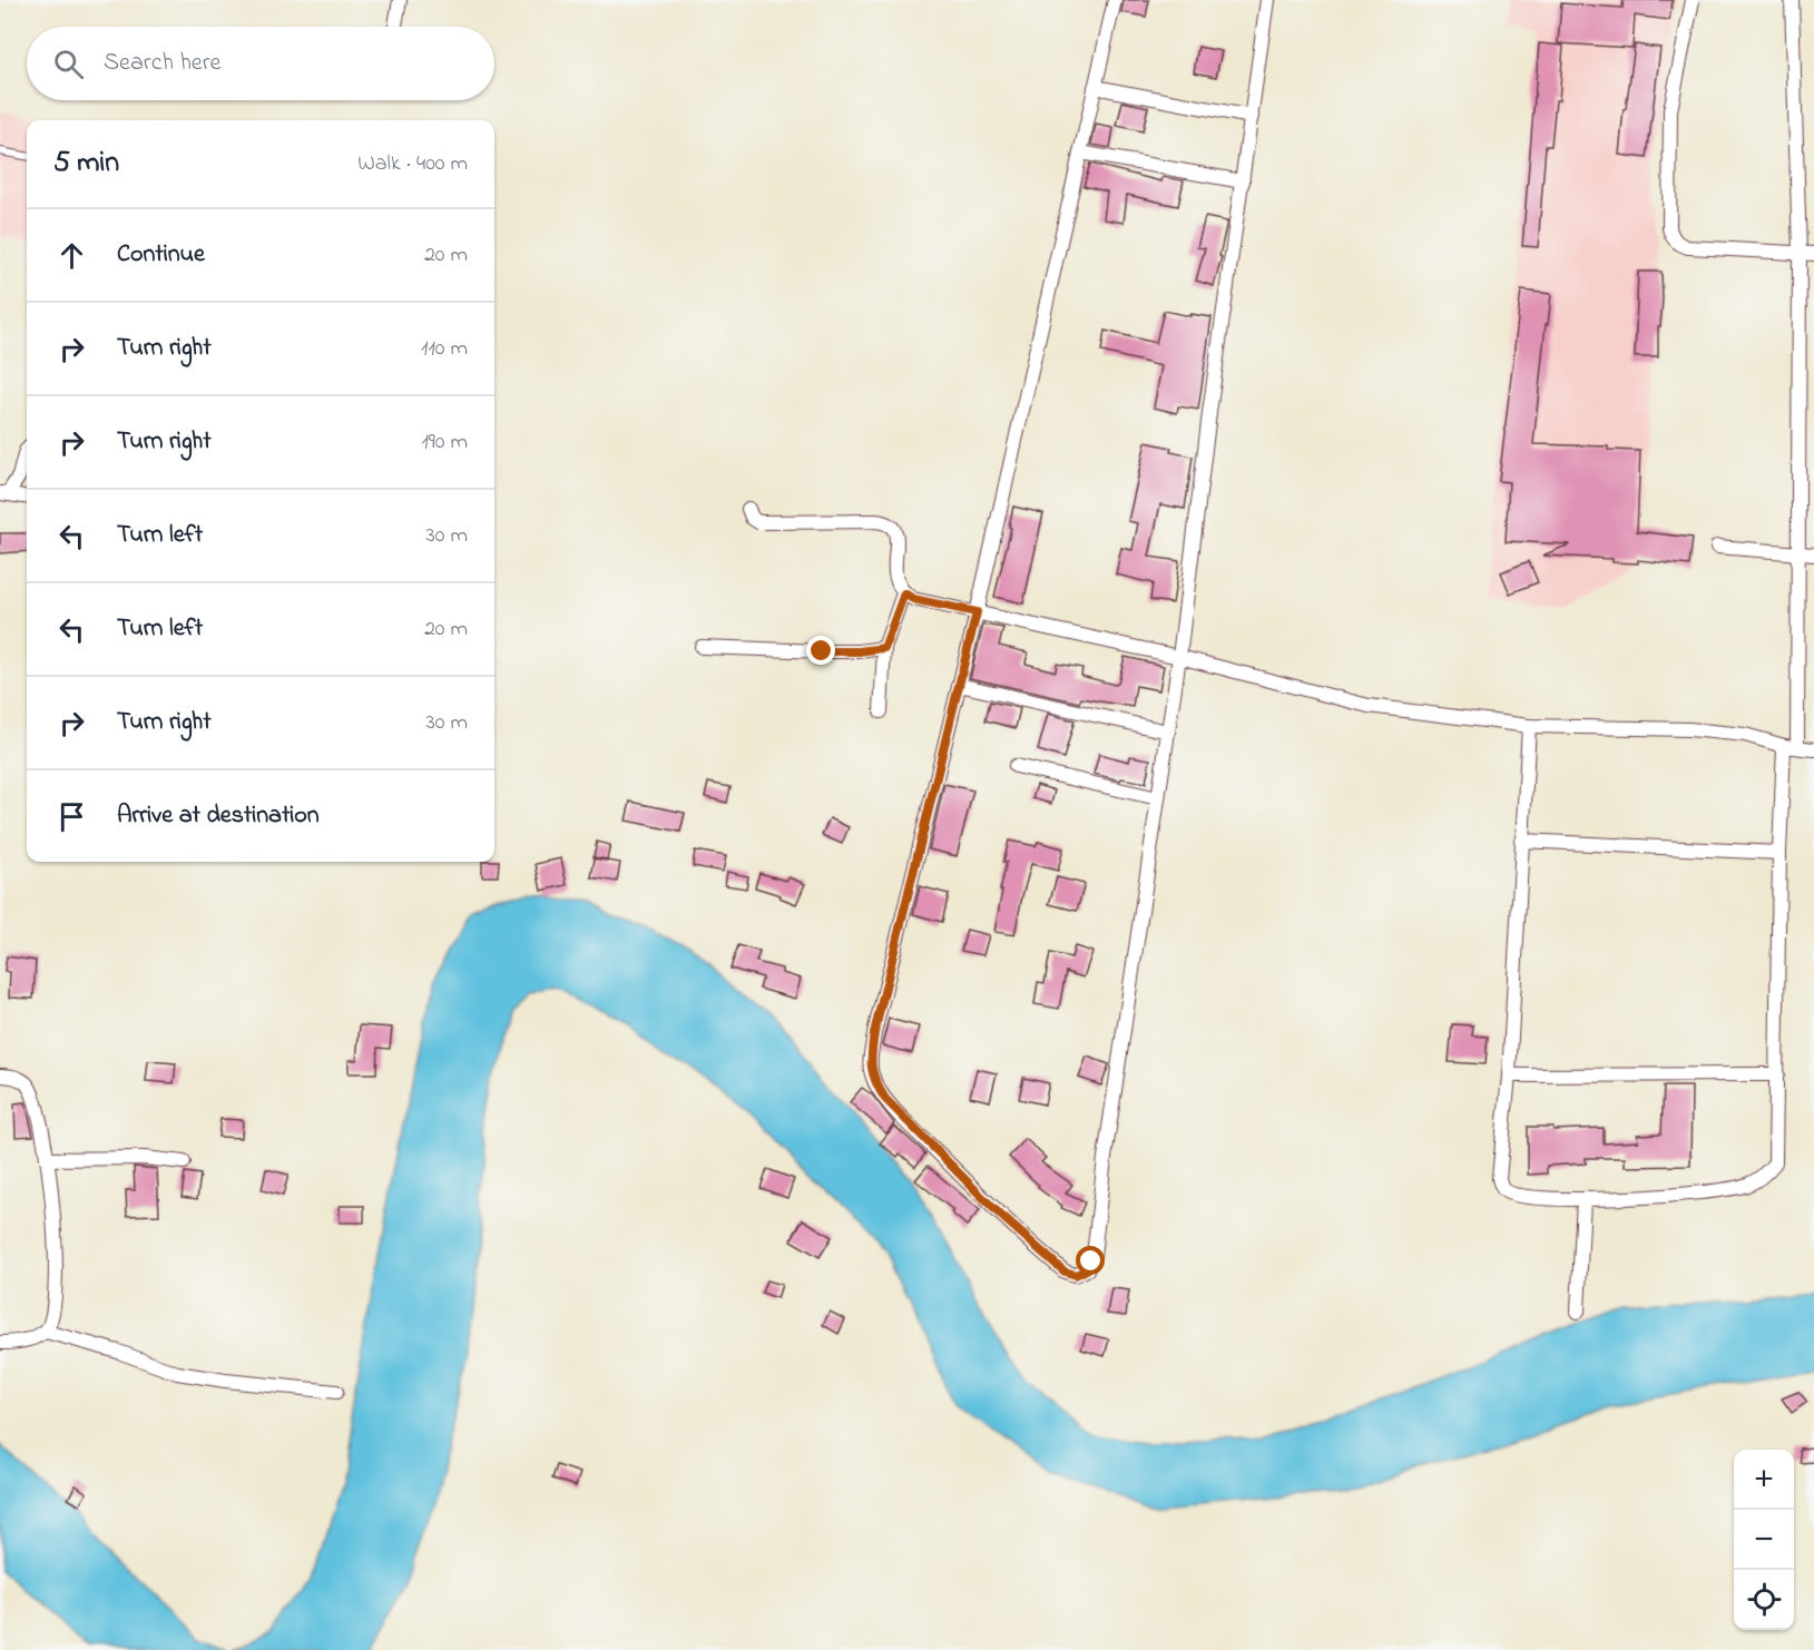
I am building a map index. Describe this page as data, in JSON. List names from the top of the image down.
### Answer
{
  "page": {
    "search": "Search here",
    "heading": ["5 min", "Walk · 400 m"],
    "list": [
      ["Continue", "20 m"],
      ["Turn right", "110 m"],
      ["Turn right", "190 m"],
      ["Turn left", "30 m"],
      ["Turn left", "20 m"],
      ["Turn right", "30 m"],
      "Arrive at destination"
    ],
    "map_buttons": ["+", "−"]
  }
}
